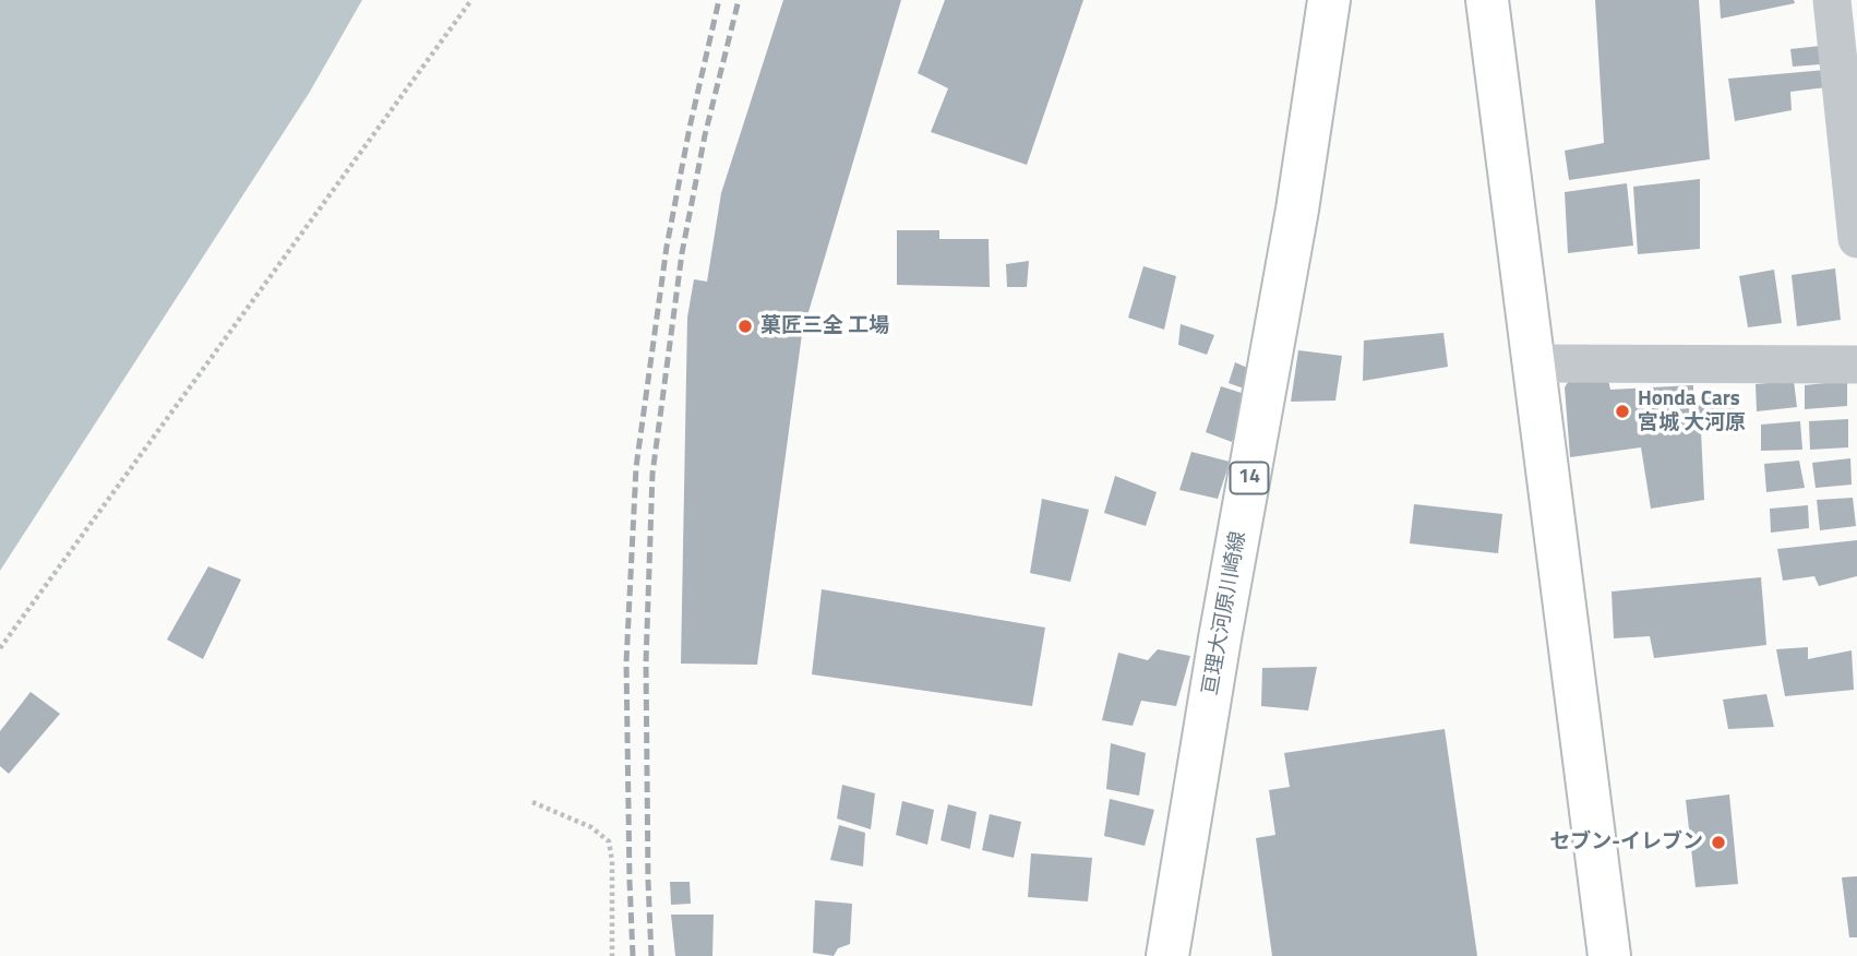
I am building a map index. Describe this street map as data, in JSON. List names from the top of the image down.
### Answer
{
  "streets": {
    "main road": ["14", "亘理大河原川崎線"]
  },
  "places": ["菓匠三全 工場", "Honda Cars 宮城 大河原", "セブン-イレブン"]
}
